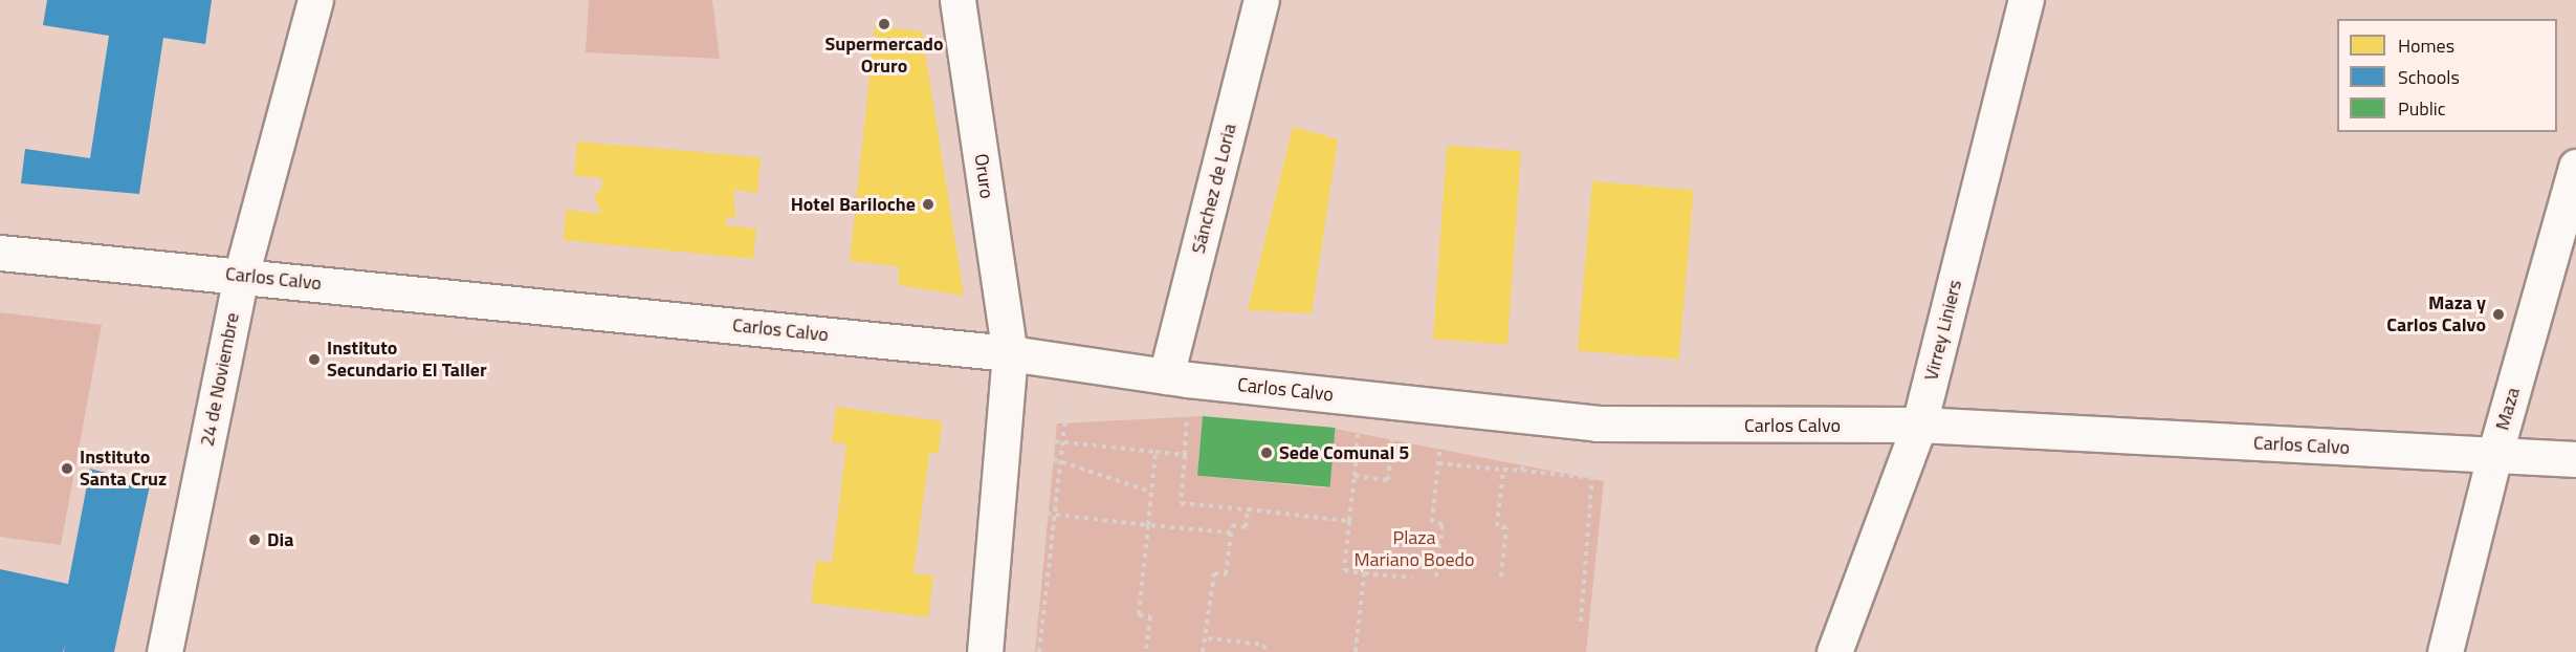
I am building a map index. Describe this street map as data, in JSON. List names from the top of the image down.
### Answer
{
  "streets": {
    "street": [
      "Oruro",
      "Sánchez de Loria",
      "Carlos Calvo",
      "Virrey Liniers",
      "24 de Noviembre",
      "Maza"
    ]
  },
  "crossings": [
    ["Oruro", "Carlos Calvo"],
    ["Sánchez de Loria", "Carlos Calvo"],
    ["Carlos Calvo", "Virrey Liniers"],
    ["Carlos Calvo", "24 de Noviembre"],
    ["Carlos Calvo", "Maza"]
  ],
  "parks": ["Plaza Mariano Boedo"],
  "places": [
    "Supermercado Oruro",
    "Hotel Bariloche",
    "Maza y Carlos Calvo",
    "Instituto Secundario El Taller",
    "Sede Comunal 5",
    "Instituto Santa Cruz",
    "Dia"
  ],
  "legend": ["Homes", "Schools", "Public"]
}
